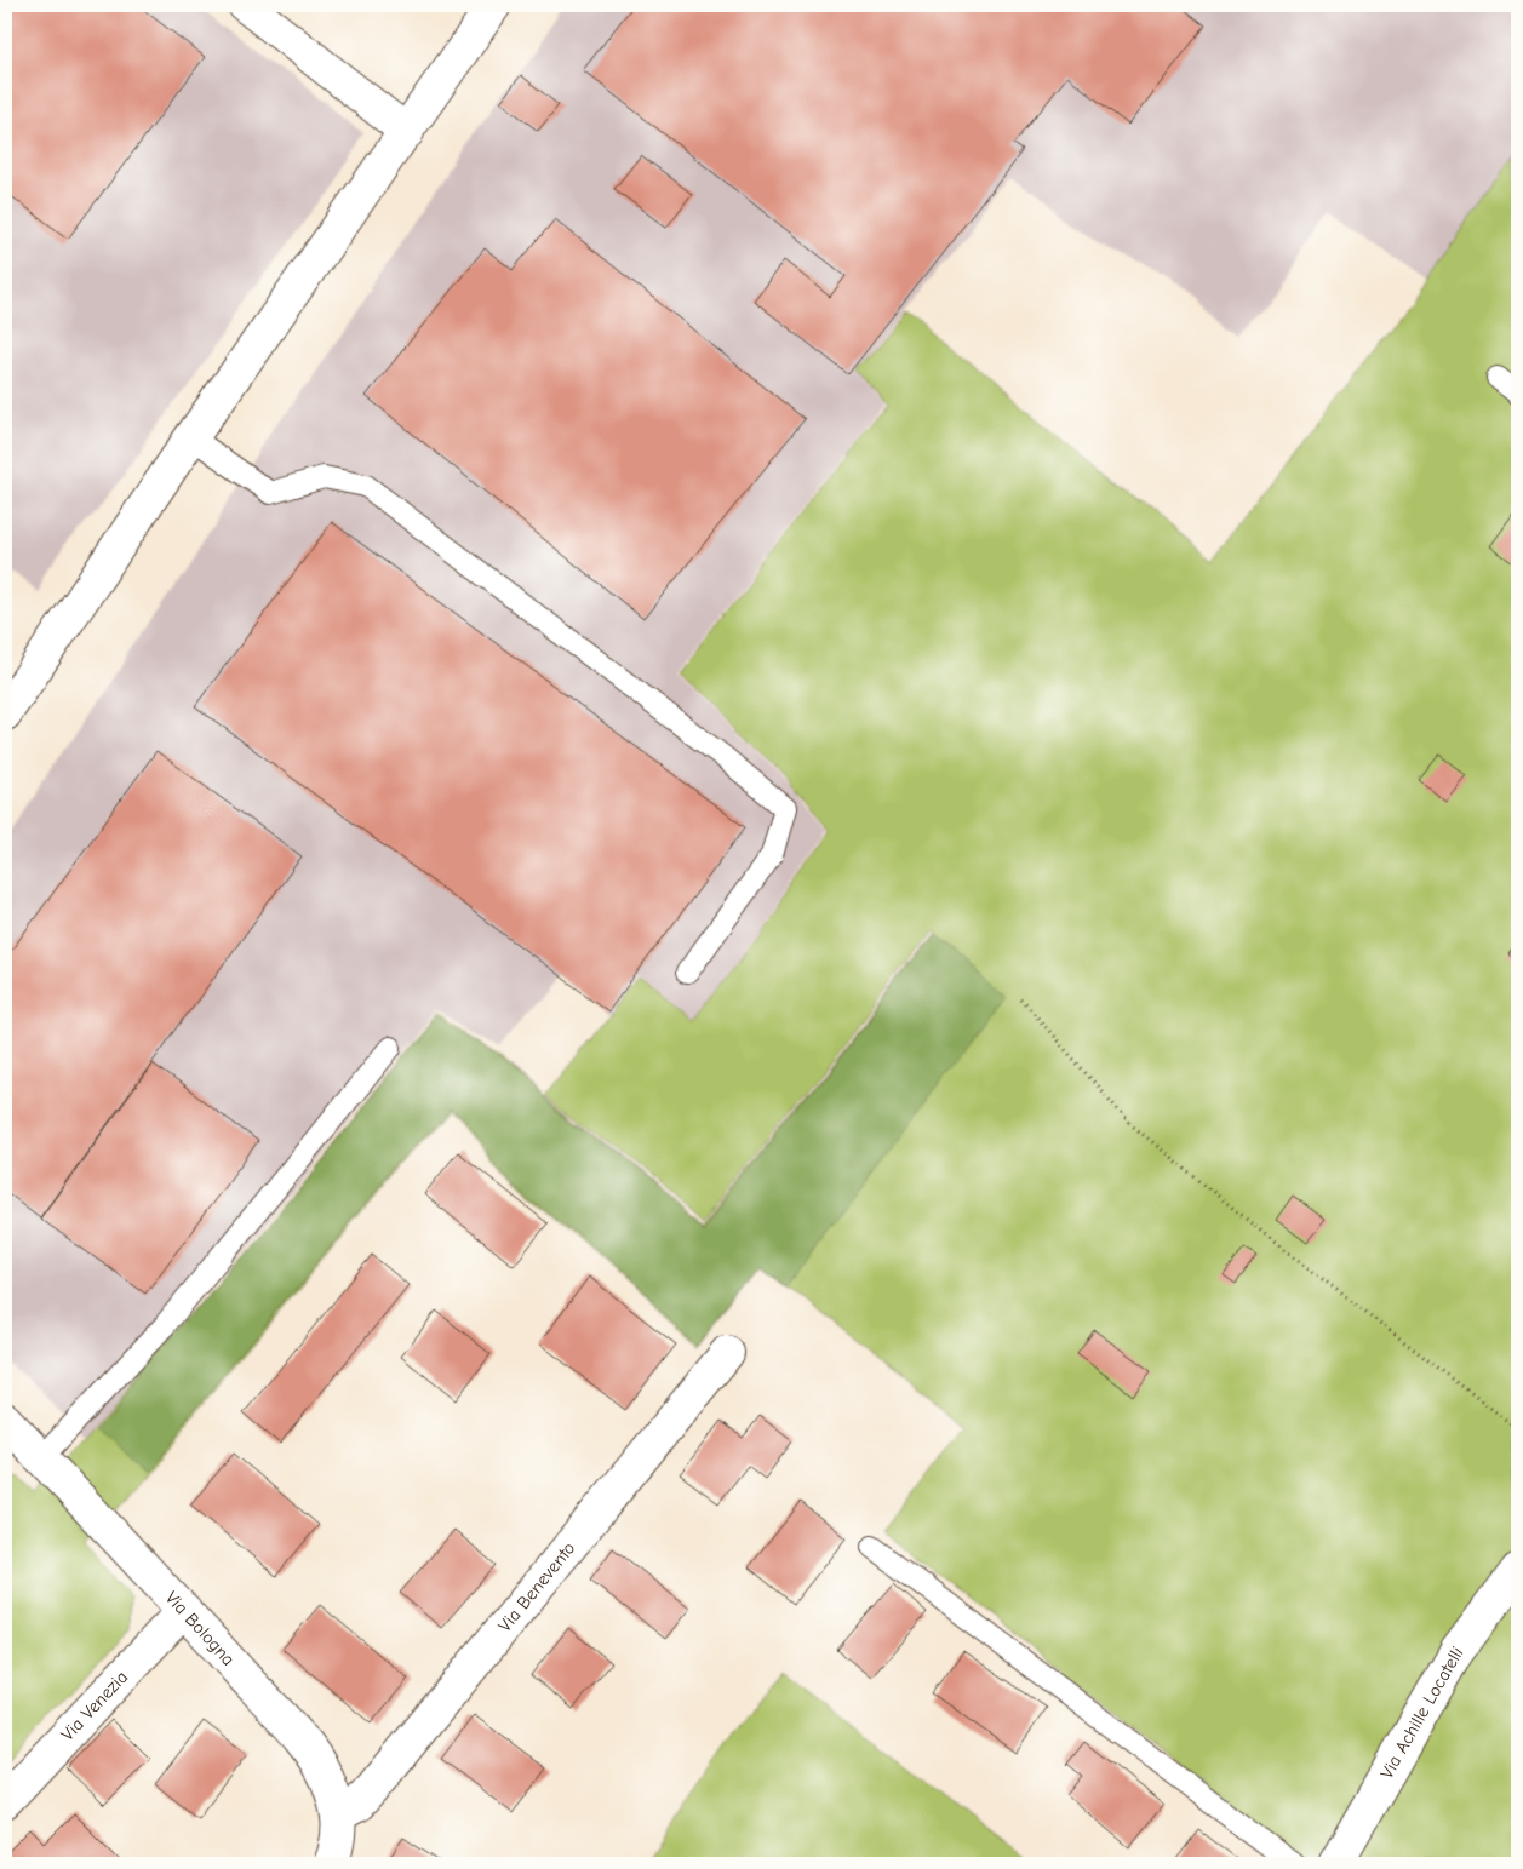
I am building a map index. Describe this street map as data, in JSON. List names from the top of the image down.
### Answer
{
  "streets": {
    "street": [
      "Via Benevento",
      "Via Bologna",
      "Via Venezia",
      "Via Achille Locatelli"
    ]
  },
  "crossings": [
    ["Via Benevento", "Via Bologna"],
    ["Via Bologna", "Via Venezia"]
  ]
}
